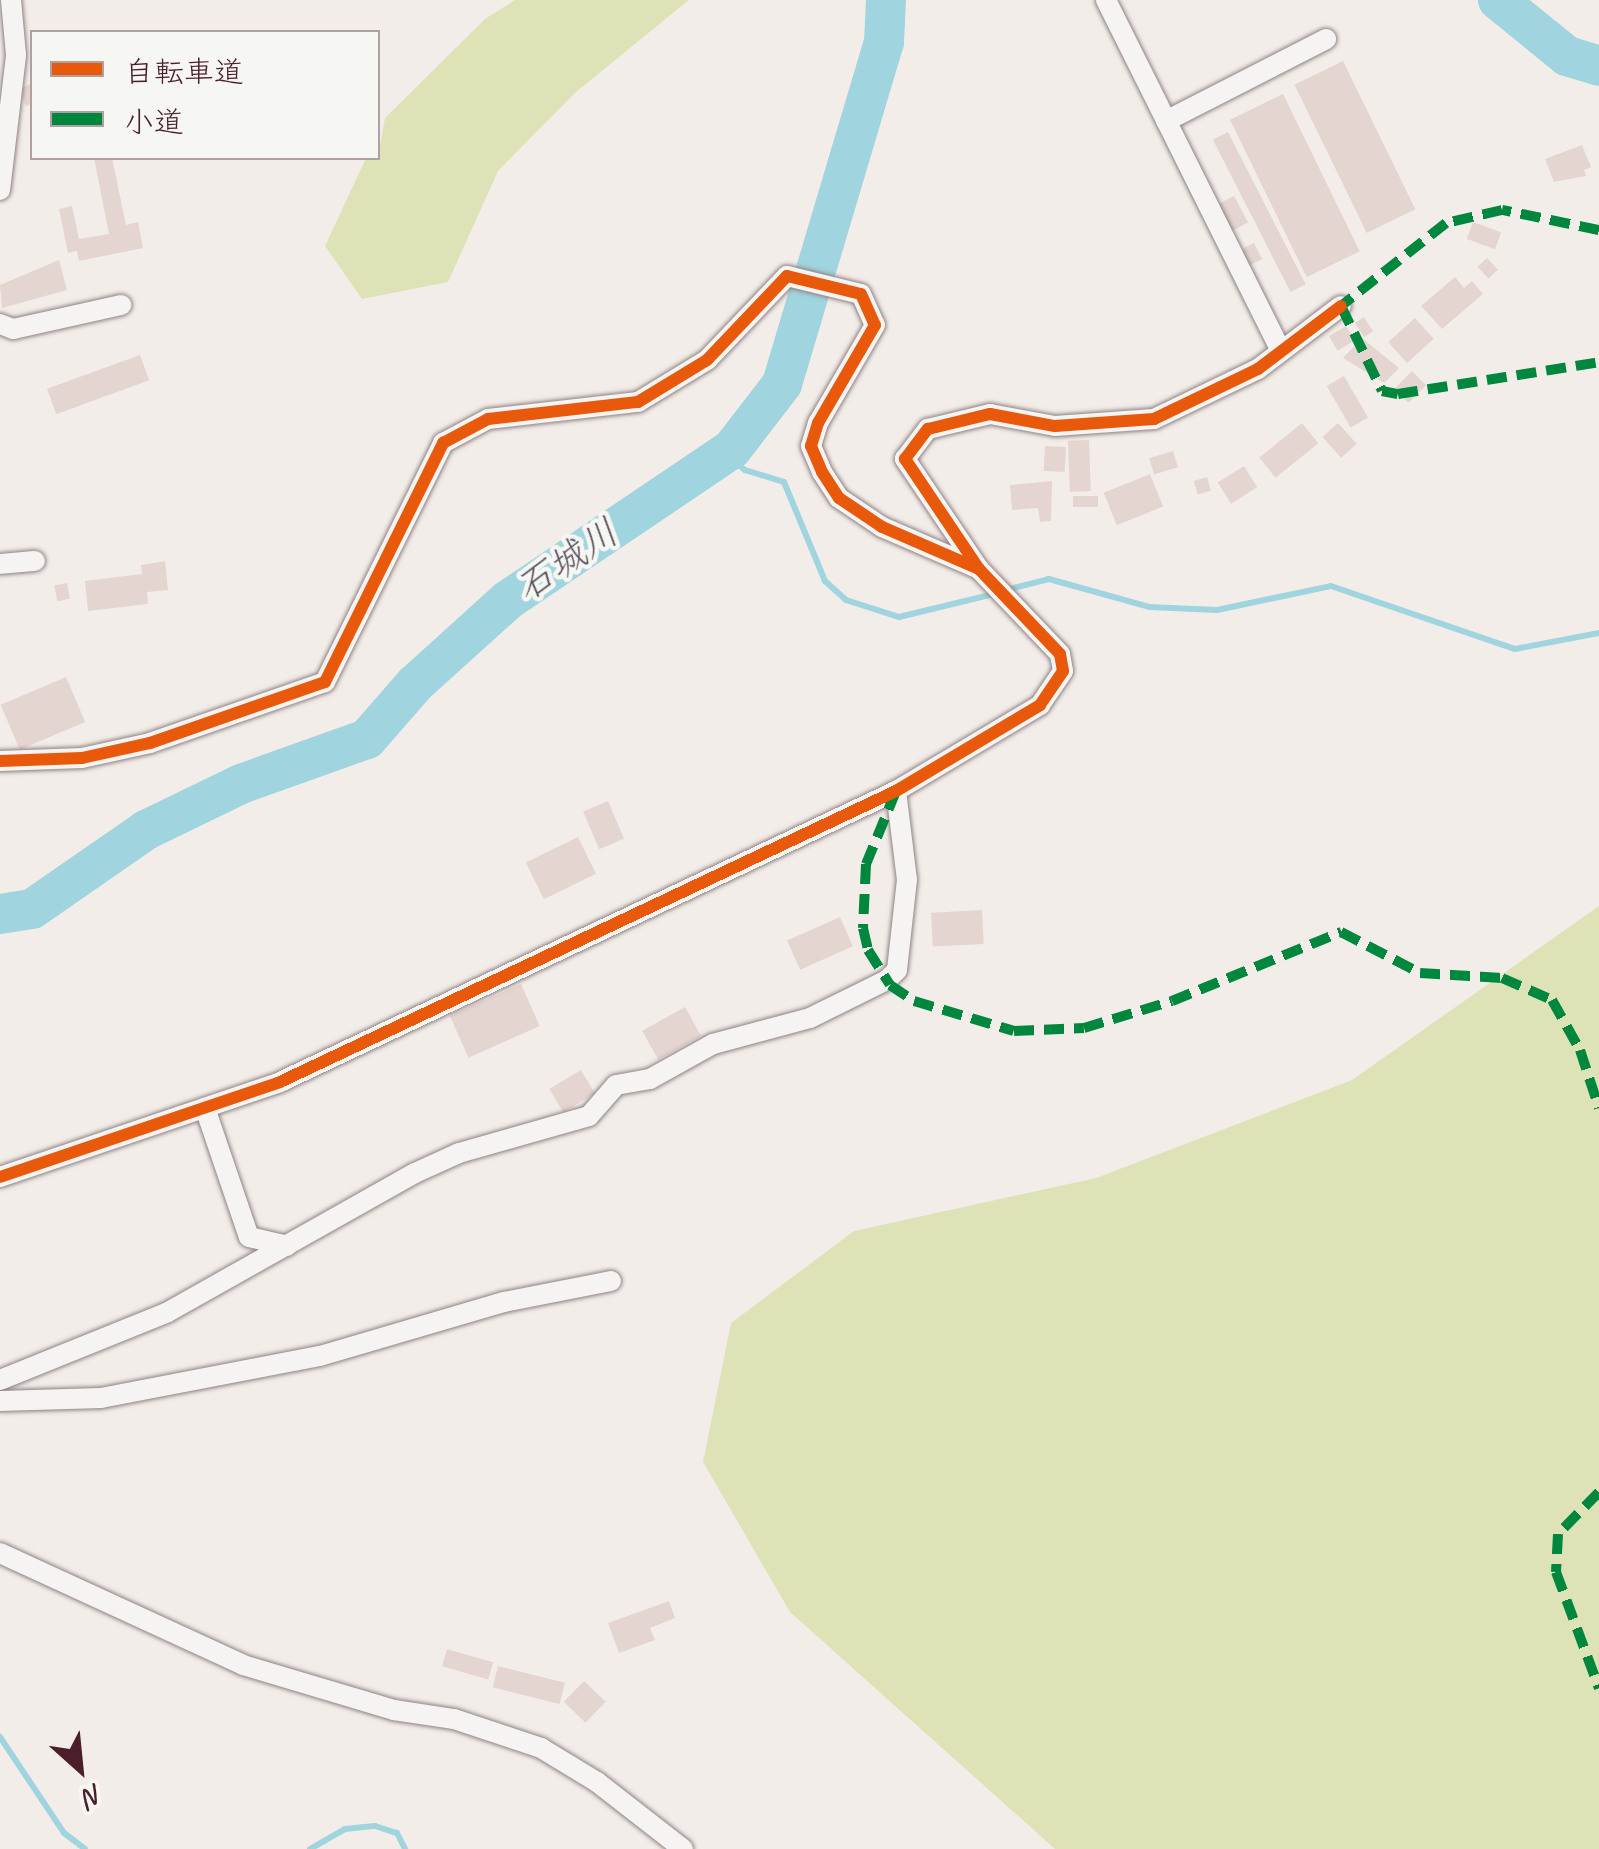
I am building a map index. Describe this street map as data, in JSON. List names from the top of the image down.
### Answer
{
  "water": ["石城川"],
  "legend": ["自転車道", "小道"],
  "north": "bottom right"
}
